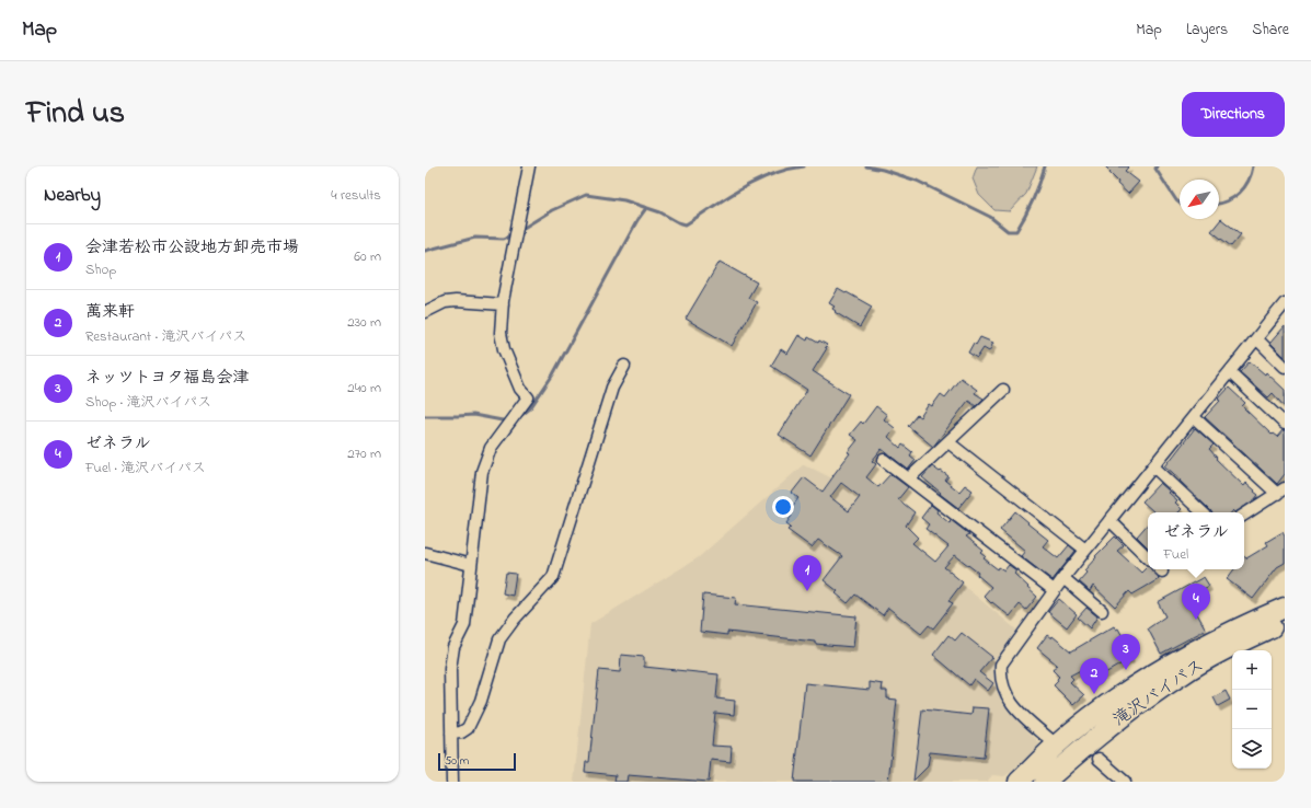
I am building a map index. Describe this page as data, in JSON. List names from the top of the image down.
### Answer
{
  "streets": {
    "highway": ["滝沢バイパス"]
  },
  "scale_bar": "50 m",
  "north": "bottom left",
  "page": {
    "header": "Map",
    "nav": ["Map", "Layers", "Share"],
    "title": "Find us",
    "buttons": "Directions",
    "heading": ["Nearby", "4 results"],
    "list": [
      {
        "mark": "1",
        "name": "会津若松市公設地方卸売市場",
        "note": "Shop",
        "value": "60 m"
      },
      {
        "mark": "2",
        "name": "萬来軒",
        "note": "Restaurant · 滝沢バイパス",
        "value": "230 m"
      },
      {
        "mark": "3",
        "name": "ネッツトヨタ福島会津",
        "note": "Shop · 滝沢バイパス",
        "value": "240 m"
      },
      {
        "mark": "4",
        "name": "ゼネラル",
        "note": "Fuel · 滝沢バイパス",
        "value": "270 m"
      }
    ],
    "popup": ["ゼネラル", "Fuel"],
    "pins": [
      "1",
      "4",
      "3",
      "2"
    ],
    "map_buttons": ["+", "−"],
    "scale": "50 m"
  }
}
